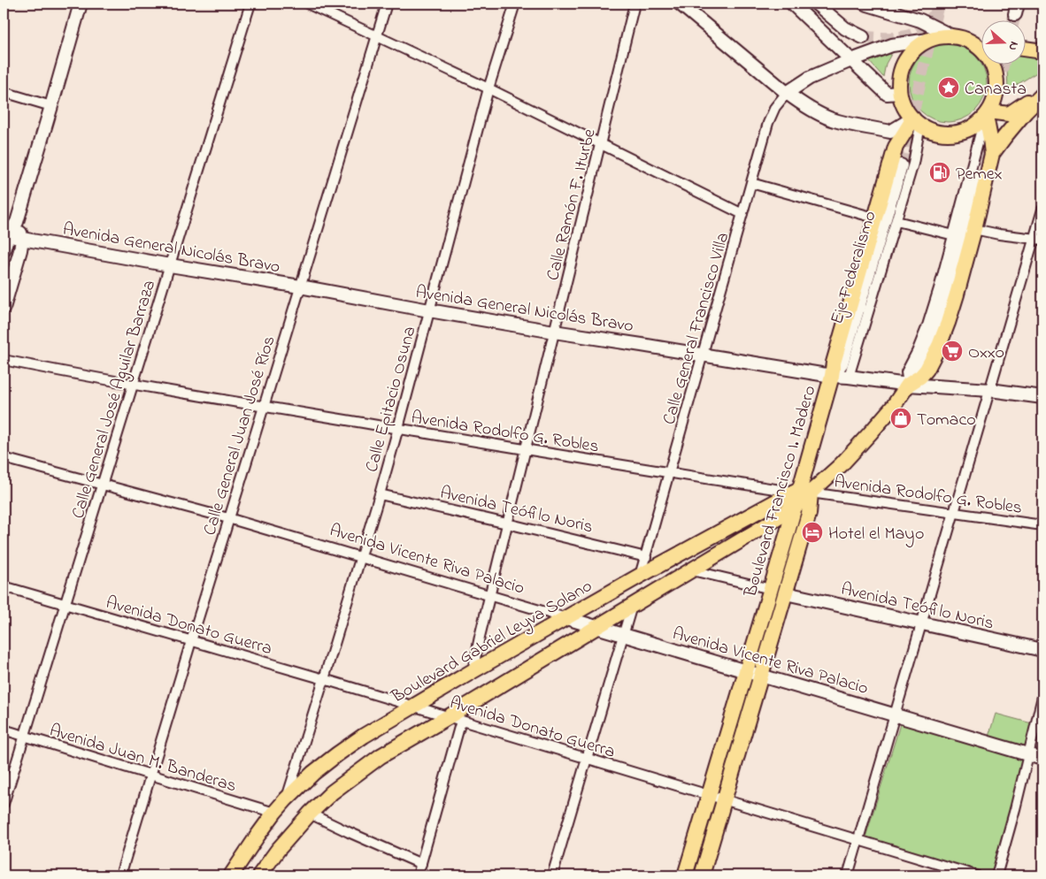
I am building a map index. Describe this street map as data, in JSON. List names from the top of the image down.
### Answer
{
  "streets": {
    "main road": [
      "Avenida General Nicolás Bravo",
      "Eje Federalismo",
      "Boulevard Francisco I. Madero",
      "Avenida Teófilo Noris",
      "Avenida Vicente Riva Palacio",
      "Boulevard Gabriel Leyva Solano"
    ],
    "street": [
      "Calle Ramón F. Iturbe",
      "Calle General Francisco Villa",
      "Calle General José Aguilar Barraza",
      "Calle Epitacio Osuna",
      "Avenida Rodolfo G. Robles",
      "Calle General Juan José Ríos",
      "Avenida Donato Guerra",
      "Avenida Juan M. Banderas"
    ]
  },
  "crossings": [
    ["Calle Ramón F. Iturbe", "Avenida General Nicolás Bravo"],
    ["Calle Ramón F. Iturbe", "Avenida Rodolfo G. Robles"],
    ["Calle Ramón F. Iturbe", "Avenida Teófilo Noris"],
    ["Calle Ramón F. Iturbe", "Avenida Vicente Riva Palacio"],
    ["Calle Ramón F. Iturbe", "Boulevard Gabriel Leyva Solano"],
    ["Avenida General Nicolás Bravo", "Eje Federalismo"],
    ["Avenida General Nicolás Bravo", "Calle General Francisco Villa"],
    ["Avenida General Nicolás Bravo", "Calle General José Aguilar Barraza"],
    ["Avenida General Nicolás Bravo", "Calle Epitacio Osuna"],
    ["Avenida General Nicolás Bravo", "Calle General Juan José Ríos"],
    ["Avenida General Nicolás Bravo", "Boulevard Francisco I. Madero"],
    ["Avenida General Nicolás Bravo", "Boulevard Gabriel Leyva Solano"],
    ["Eje Federalismo", "Boulevard Francisco I. Madero"],
    ["Calle General Francisco Villa", "Avenida Rodolfo G. Robles"],
    ["Calle General Francisco Villa", "Avenida Teófilo Noris"],
    ["Calle General Francisco Villa", "Boulevard Gabriel Leyva Solano"],
    ["Calle General José Aguilar Barraza", "Avenida Rodolfo G. Robles"],
    ["Calle General José Aguilar Barraza", "Avenida Vicente Riva Palacio"],
    ["Calle General José Aguilar Barraza", "Avenida Donato Guerra"],
    ["Calle General José Aguilar Barraza", "Avenida Juan M. Banderas"],
    ["Calle Epitacio Osuna", "Avenida Rodolfo G. Robles"],
    ["Calle Epitacio Osuna", "Avenida Teófilo Noris"],
    ["Calle Epitacio Osuna", "Avenida Vicente Riva Palacio"],
    ["Calle Epitacio Osuna", "Avenida Donato Guerra"],
    ["Calle Epitacio Osuna", "Boulevard Gabriel Leyva Solano"],
    ["Avenida Rodolfo G. Robles", "Calle General Juan José Ríos"],
    ["Avenida Rodolfo G. Robles", "Boulevard Francisco I. Madero"],
    ["Avenida Rodolfo G. Robles", "Boulevard Gabriel Leyva Solano"],
    ["Calle General Juan José Ríos", "Avenida Vicente Riva Palacio"],
    ["Calle General Juan José Ríos", "Avenida Donato Guerra"],
    ["Calle General Juan José Ríos", "Avenida Juan M. Banderas"],
    ["Boulevard Francisco I. Madero", "Avenida Teófilo Noris"],
    ["Boulevard Francisco I. Madero", "Avenida Vicente Riva Palacio"],
    ["Boulevard Francisco I. Madero", "Avenida Donato Guerra"],
    ["Boulevard Francisco I. Madero", "Boulevard Gabriel Leyva Solano"],
    ["Avenida Vicente Riva Palacio", "Boulevard Gabriel Leyva Solano"],
    ["Avenida Donato Guerra", "Boulevard Gabriel Leyva Solano"],
    ["Boulevard Gabriel Leyva Solano", "Avenida Juan M. Banderas"]
  ],
  "places": {
    "place": ["Canasta"],
    "fuel station": ["Pemex"],
    "supermarket": ["Oxxo"],
    "shop": ["Tomaco"],
    "hotel": ["Hotel el Mayo"]
  },
  "north": "right"
}
